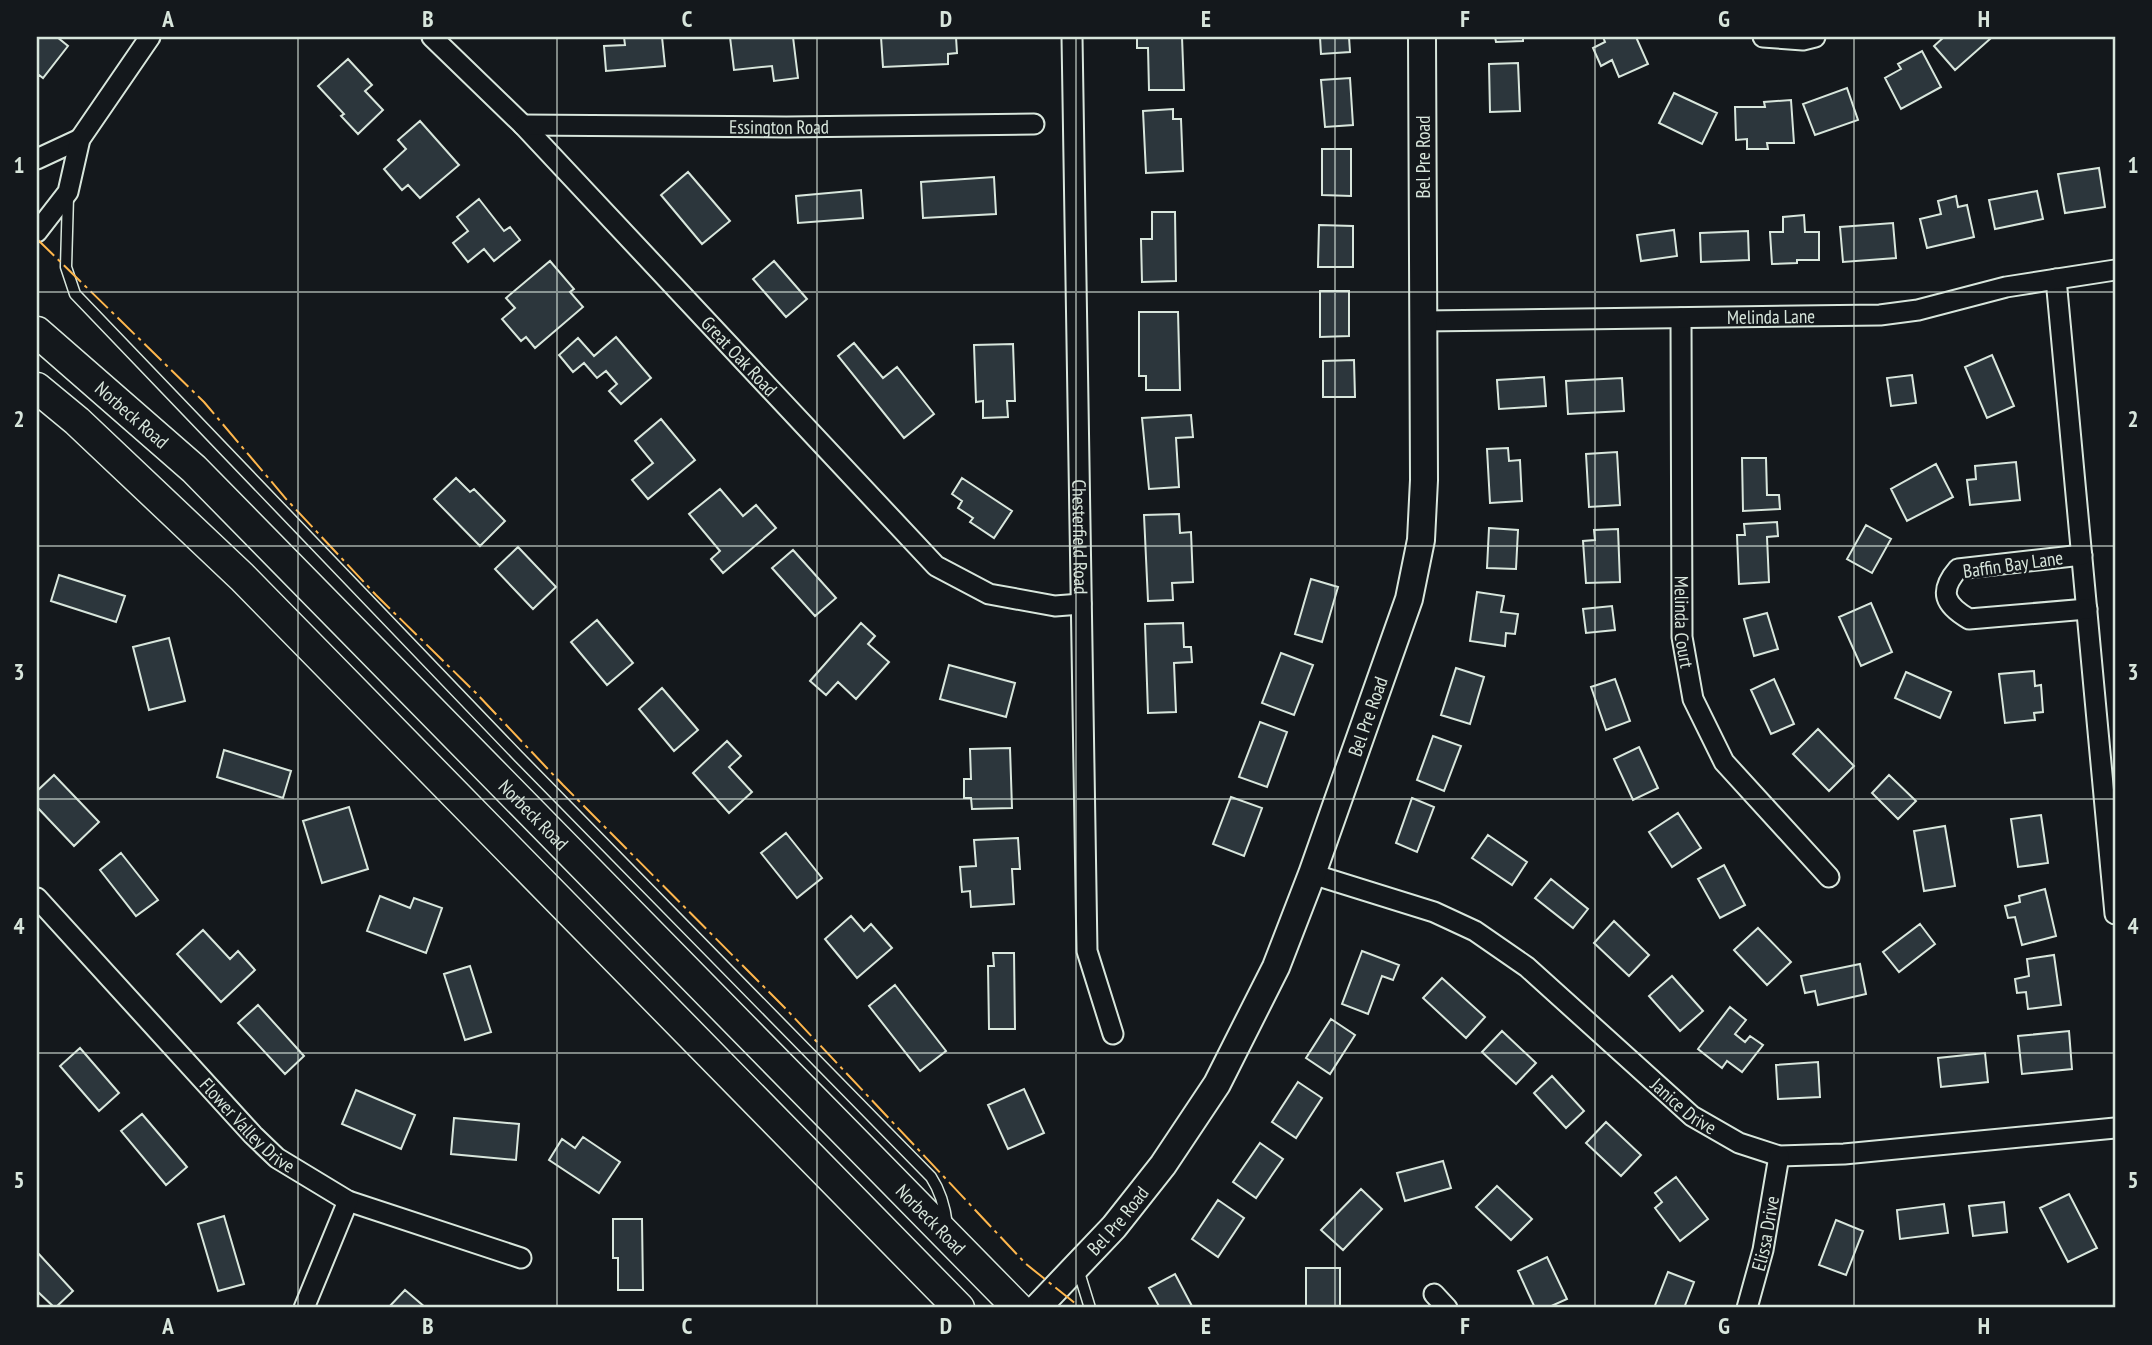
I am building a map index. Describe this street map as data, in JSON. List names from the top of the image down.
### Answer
{
  "streets": {
    "main road": ["Bel Pre Road", "Norbeck Road"],
    "street": [
      "Essington Road",
      "Melinda Lane",
      "Great Oak Road",
      "Chesterfield Road",
      "Baffin Bay Lane",
      "Melinda Court",
      "Janice Drive",
      "Flower Valley Drive",
      "Elissa Drive"
    ]
  },
  "crossings": [
    ["Essington Road", "Great Oak Road"],
    ["Bel Pre Road", "Melinda Lane"],
    ["Bel Pre Road", "Janice Drive"],
    ["Melinda Lane", "Baffin Bay Lane"],
    ["Melinda Lane", "Melinda Court"],
    ["Great Oak Road", "Chesterfield Road"],
    ["Janice Drive", "Elissa Drive"]
  ],
  "grid": {
    "columns": [
      "A",
      "B",
      "C",
      "D",
      "E",
      "F",
      "G",
      "H"
    ],
    "rows": [
      "1",
      "2",
      "3",
      "4",
      "5"
    ]
  }
}
